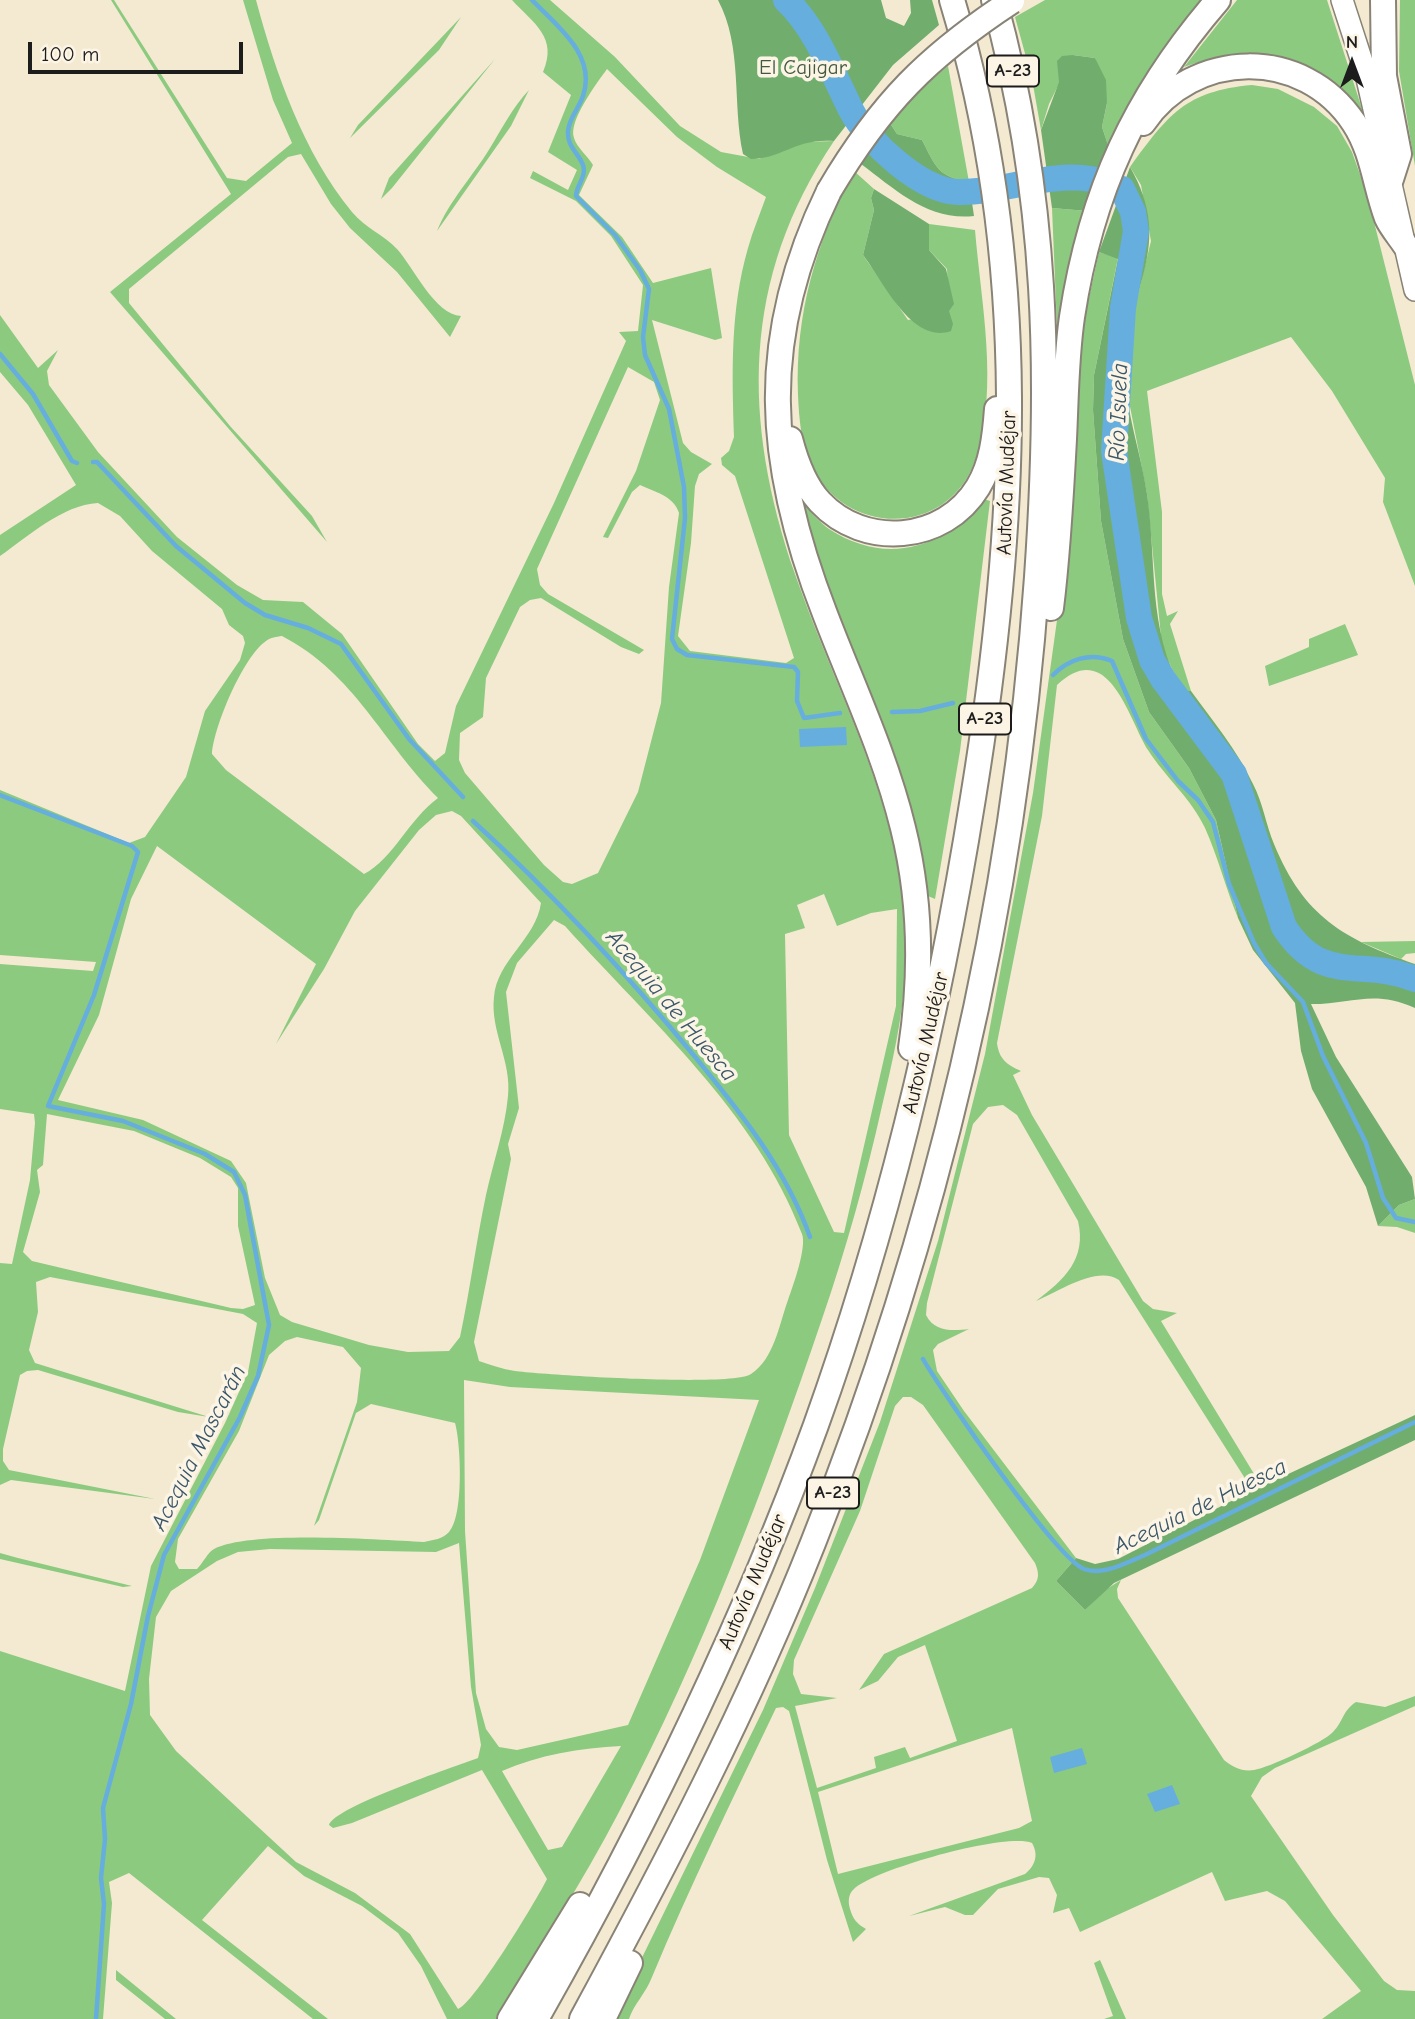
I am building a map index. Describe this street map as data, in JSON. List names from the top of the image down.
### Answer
{
  "streets": {
    "highway": ["A-23", "Autovía Mudéjar"]
  },
  "water": ["Río Isuela", "Acequia de Huesca", "Acequia Mascarán"],
  "parks": ["El Cajigar"],
  "scale_bar": "100 m",
  "north": "top"
}
